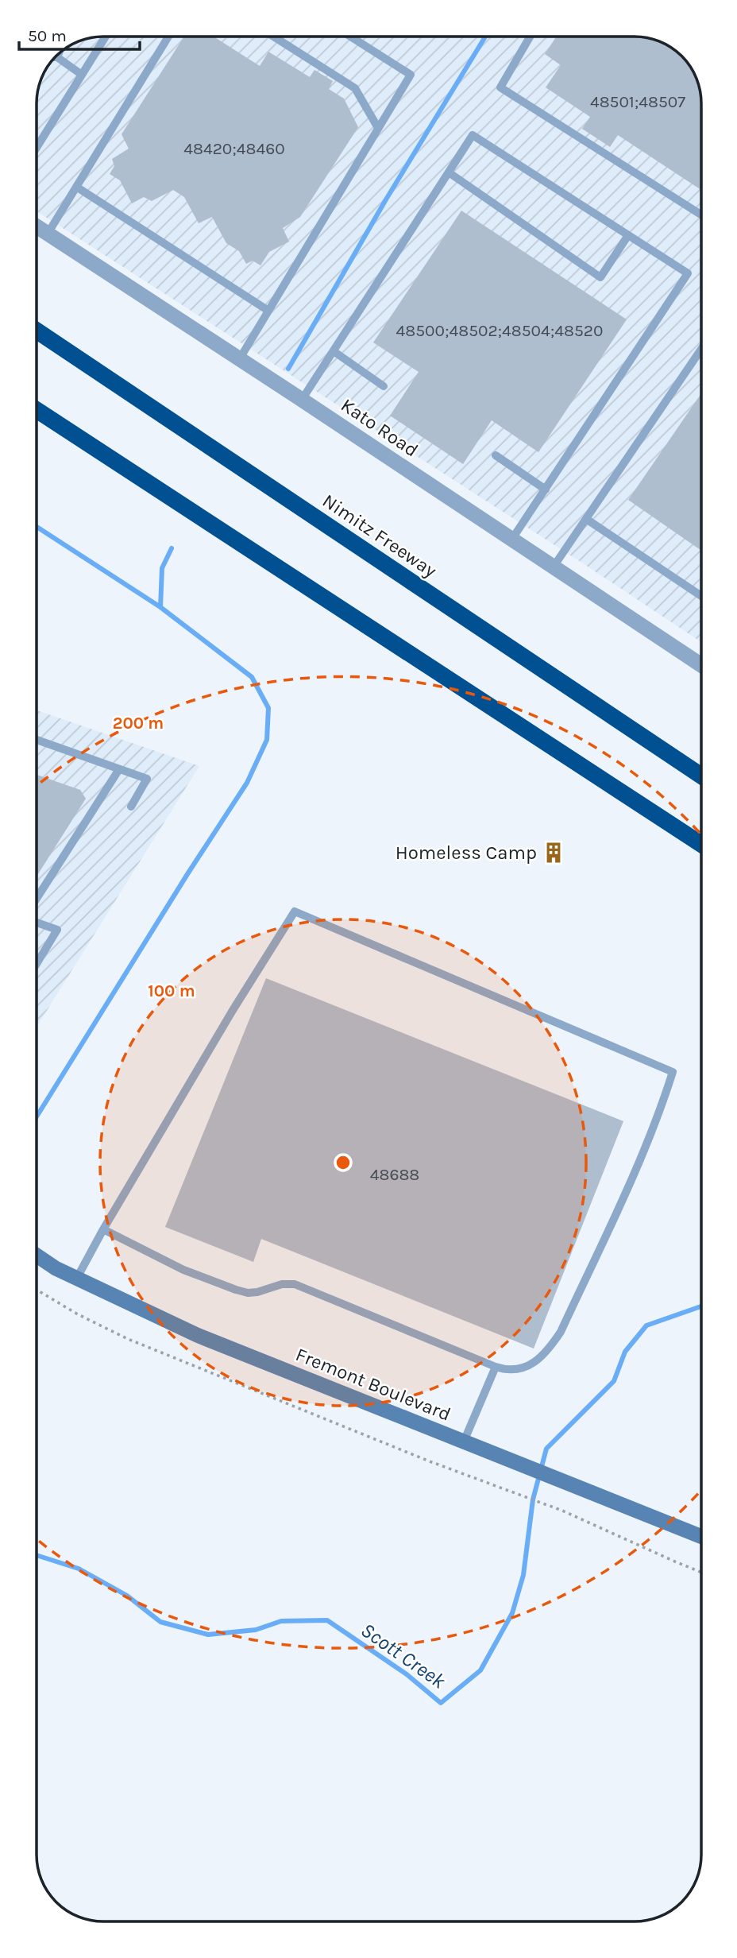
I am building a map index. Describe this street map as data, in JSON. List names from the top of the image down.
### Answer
{
  "streets": {
    "highway": ["Nimitz Freeway"],
    "main road": ["Fremont Boulevard"],
    "street": ["Kato Road"]
  },
  "water": ["Scott Creek"],
  "places": {
    "building": ["Homeless Camp"]
  },
  "house_numbers": [
    "48501;48507",
    "48420;48460",
    "48500;48502;48504;48520",
    "48688"
  ],
  "scale_bar": "50 m",
  "rings": ["200 m", "100 m"]
}
